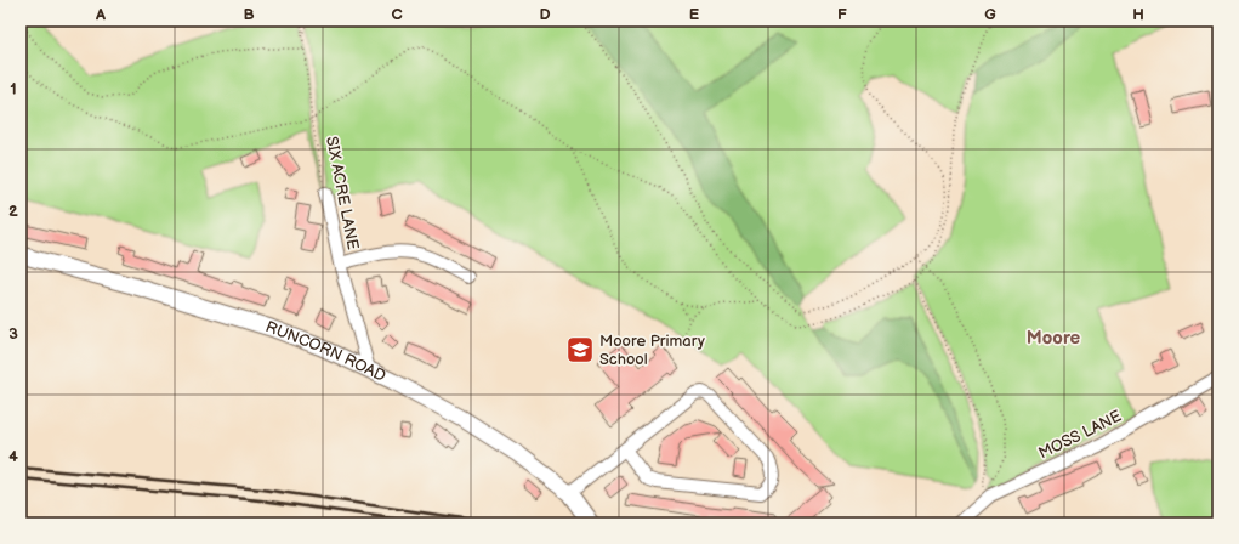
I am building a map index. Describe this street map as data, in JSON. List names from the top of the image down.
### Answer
{
  "streets": {
    "street": ["SIX ACRE LANE", "RUNCORN ROAD", "MOSS LANE"]
  },
  "crossings": [
    ["SIX ACRE LANE", "RUNCORN ROAD"]
  ],
  "districts": ["Moore"],
  "places": {
    "school or university": ["Moore Primary School"]
  },
  "grid": {
    "columns": [
      "A",
      "B",
      "C",
      "D",
      "E",
      "F",
      "G",
      "H"
    ],
    "rows": [
      "1",
      "2",
      "3",
      "4"
    ]
  }
}
